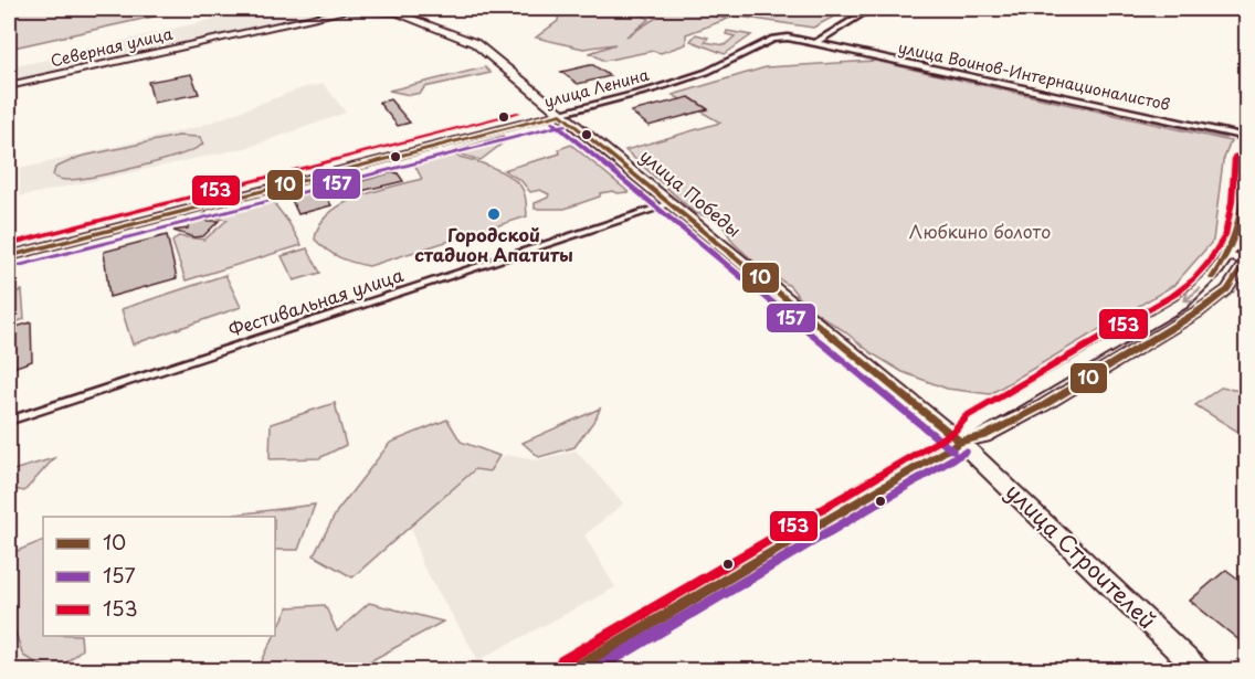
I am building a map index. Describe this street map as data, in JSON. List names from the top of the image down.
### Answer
{
  "streets": {
    "main road": ["Северная улица", "улица Победы", "улица Строителей"],
    "street": ["улица Воинов-Интернационалистов", "улица Ленина", "Фестивальная улица"]
  },
  "crossings": [
    ["Северная улица", "улица Победы"],
    ["улица Воинов-Интернационалистов", "улица Ленина"],
    ["улица Ленина", "улица Победы"],
    ["улица Победы", "Фестивальная улица"],
    ["улица Победы", "улица Строителей"]
  ],
  "parks": ["Любкино болото"],
  "places": ["Городской стадион Апатиты"],
  "lines": ["transit line 153", "transit line 10", "transit line 157"],
  "legend": ["10", "157", "153"]
}
